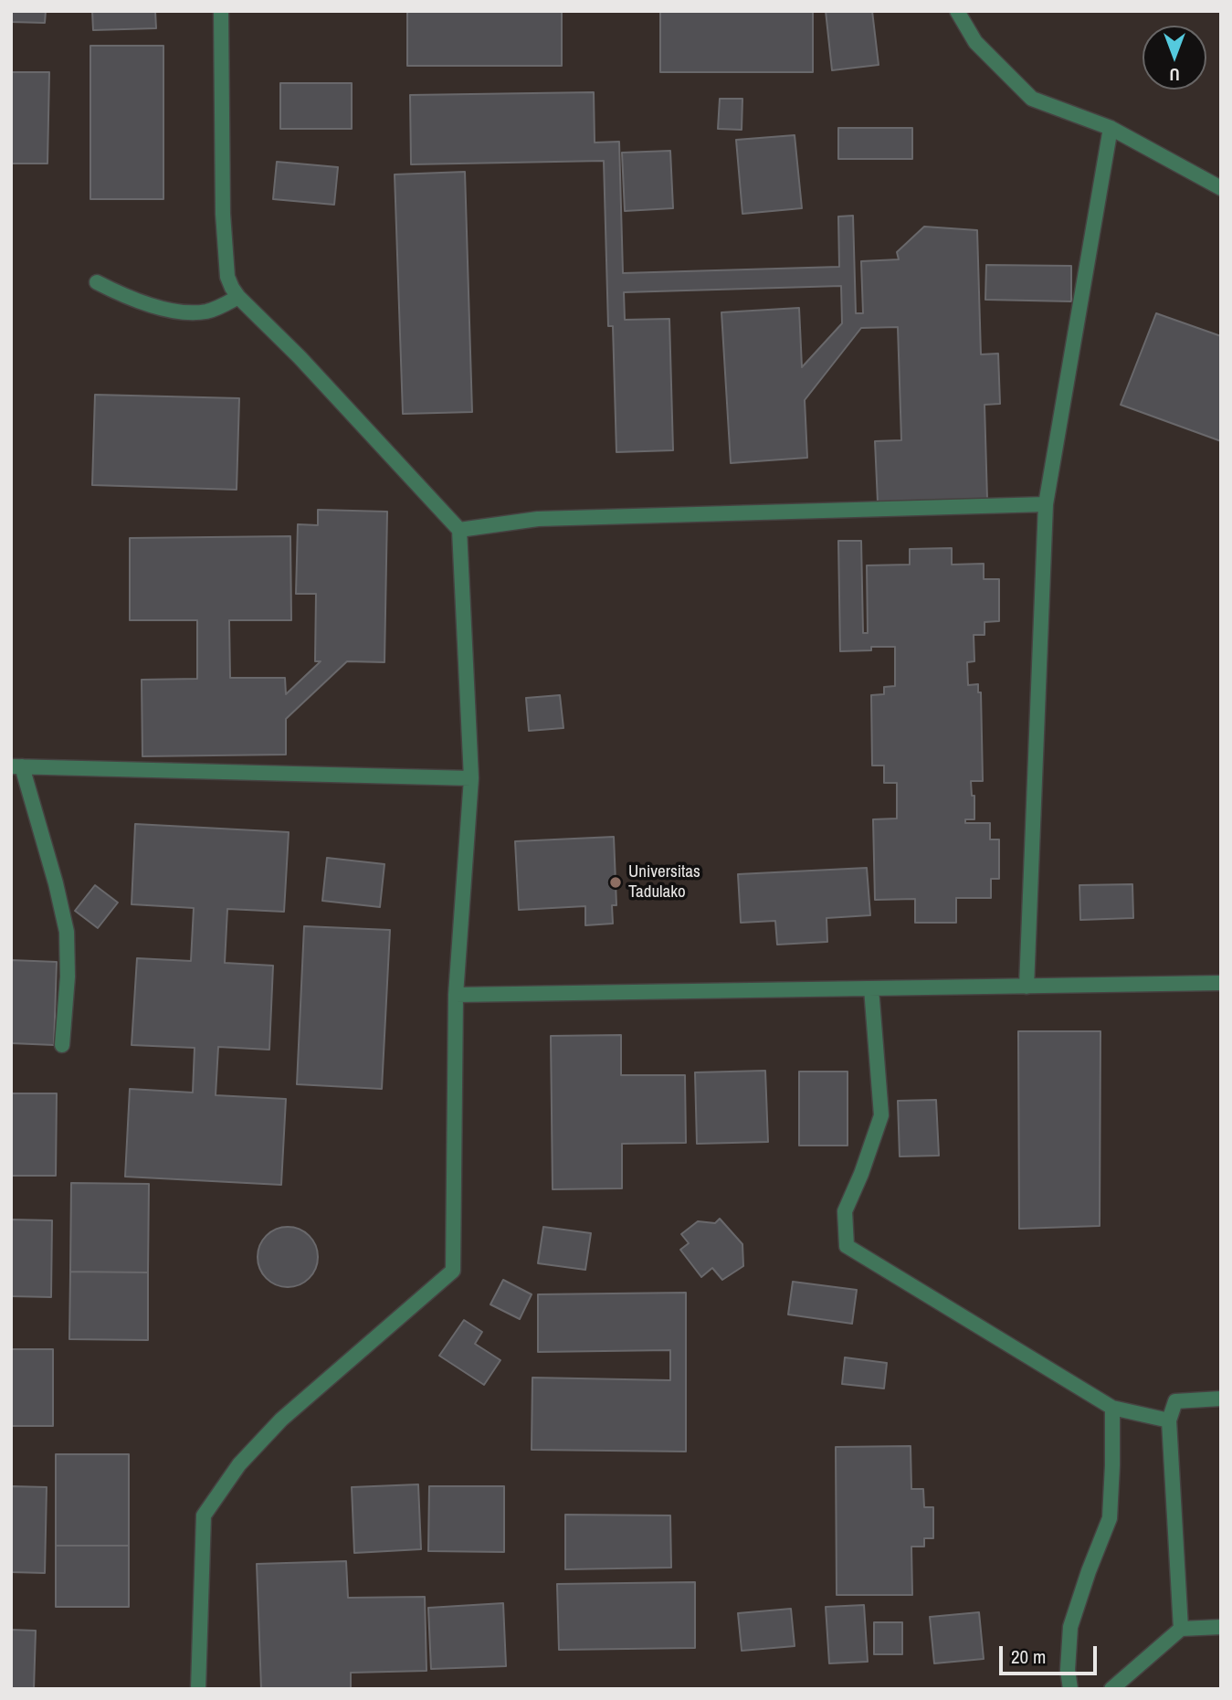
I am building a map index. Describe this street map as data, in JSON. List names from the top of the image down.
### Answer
{
  "places": ["Universitas Tadulako"],
  "scale_bar": "20 m",
  "north": "bottom"
}
